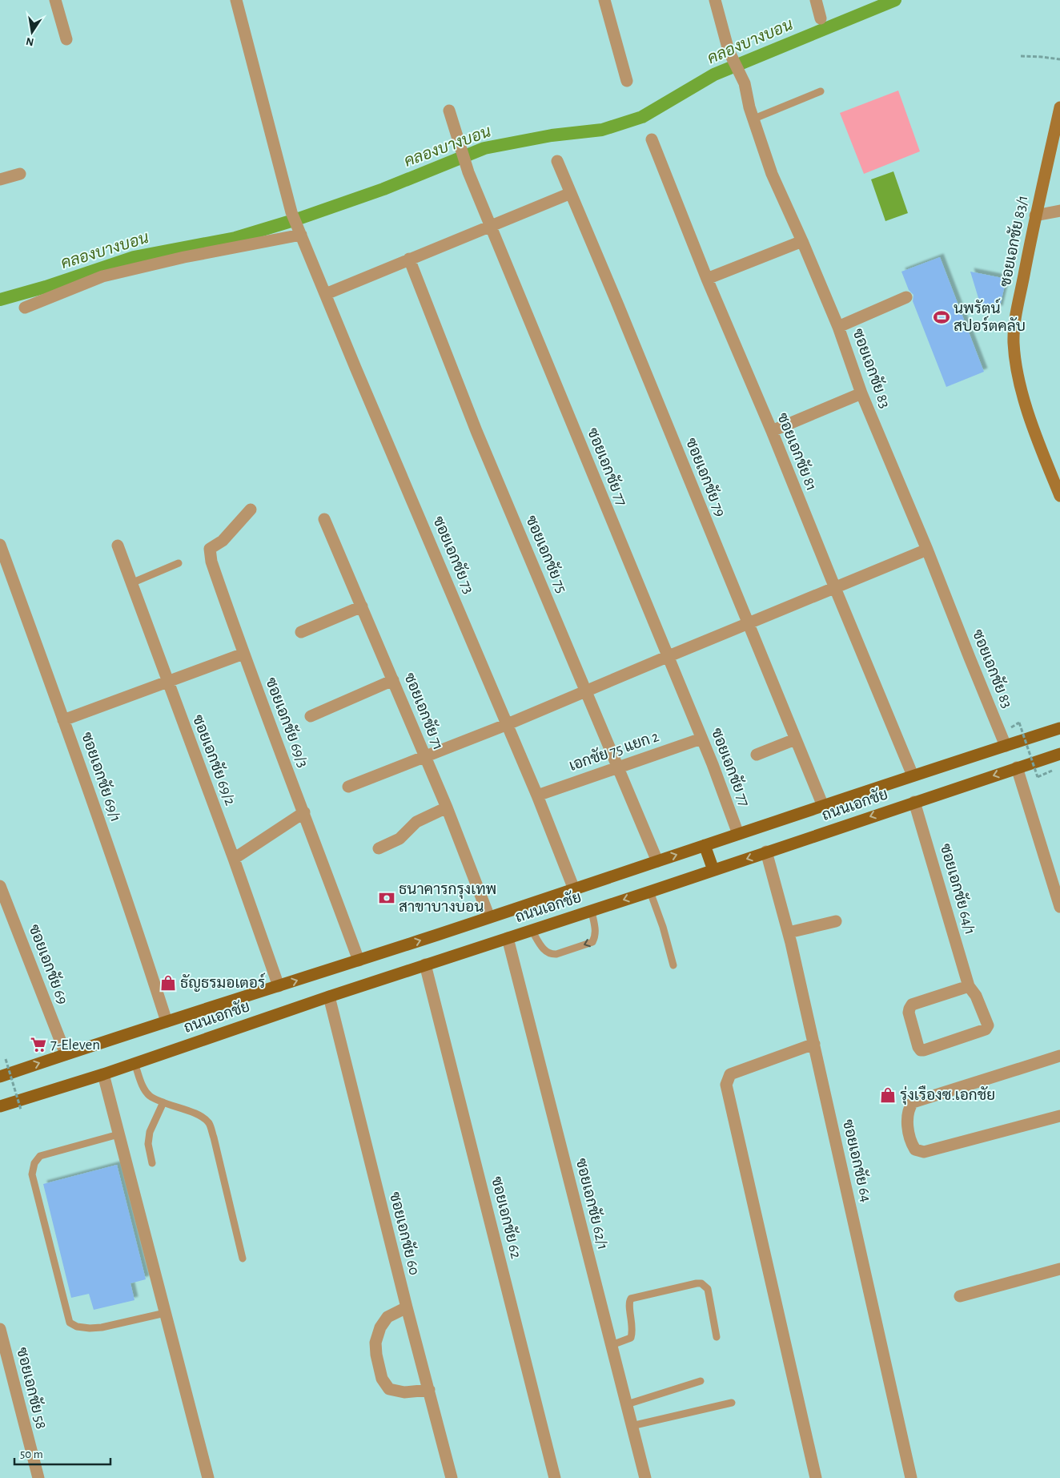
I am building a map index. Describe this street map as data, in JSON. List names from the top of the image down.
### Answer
{
  "streets": {
    "main road": ["ถนนเอกชัย"],
    "street": [
      "ซอยเอกชัย 83/1",
      "ซอยเอกชัย 83",
      "ซอยเอกชัย 81",
      "ซอยเอกชัย 77",
      "ซอยเอกชัย 79",
      "ซอยเอกชัย 75",
      "ซอยเอกชัย 73",
      "ซอยเอกชัย 71",
      "ซอยเอกชัย 69/3",
      "เอกชัย 75 แยก 2",
      "ซอยเอกชัย 69/2",
      "ซอยเอกชัย 69/1",
      "ซอยเอกชัย 64/1",
      "ซอยเอกชัย 69",
      "ซอยเอกชัย 64",
      "ซอยเอกชัย 62/1",
      "ซอยเอกชัย 62",
      "ซอยเอกชัย 60",
      "ซอยเอกชัย 58"
    ]
  },
  "crossings": [
    ["ซอยเอกชัย 83", "ถนนเอกชัย"],
    ["ซอยเอกชัย 81", "ถนนเอกชัย"],
    ["ซอยเอกชัย 77", "เอกชัย 75 แยก 2"],
    ["ซอยเอกชัย 77", "ถนนเอกชัย"],
    ["ซอยเอกชัย 79", "ถนนเอกชัย"],
    ["ซอยเอกชัย 75", "เอกชัย 75 แยก 2"],
    ["ซอยเอกชัย 75", "ถนนเอกชัย"],
    ["ซอยเอกชัย 73", "เอกชัย 75 แยก 2"],
    ["ซอยเอกชัย 73", "ถนนเอกชัย"],
    ["ซอยเอกชัย 71", "ถนนเอกชัย"],
    ["ซอยเอกชัย 69/3", "ถนนเอกชัย"],
    ["ซอยเอกชัย 69/2", "ถนนเอกชัย"],
    ["ซอยเอกชัย 69/1", "ถนนเอกชัย"],
    ["ถนนเอกชัย", "ซอยเอกชัย 64/1"],
    ["ถนนเอกชัย", "ซอยเอกชัย 69"],
    ["ถนนเอกชัย", "ซอยเอกชัย 64"],
    ["ถนนเอกชัย", "ซอยเอกชัย 62/1"],
    ["ถนนเอกชัย", "ซอยเอกชัย 62"],
    ["ถนนเอกชัย", "ซอยเอกชัย 60"]
  ],
  "water": ["คลองบางบอน"],
  "places": {
    "sports": ["นพรัตน์ สปอร์ตคลับ"],
    "bank": ["ธนาคารกรุงเทพ สาขาบางบอน"],
    "shop": ["ธัญธรมอเตอร์", "รุ่งเรืองซ.เอกชัย"],
    "supermarket": ["7-Eleven"]
  },
  "scale_bar": "50 m",
  "north": "bottom"
}
